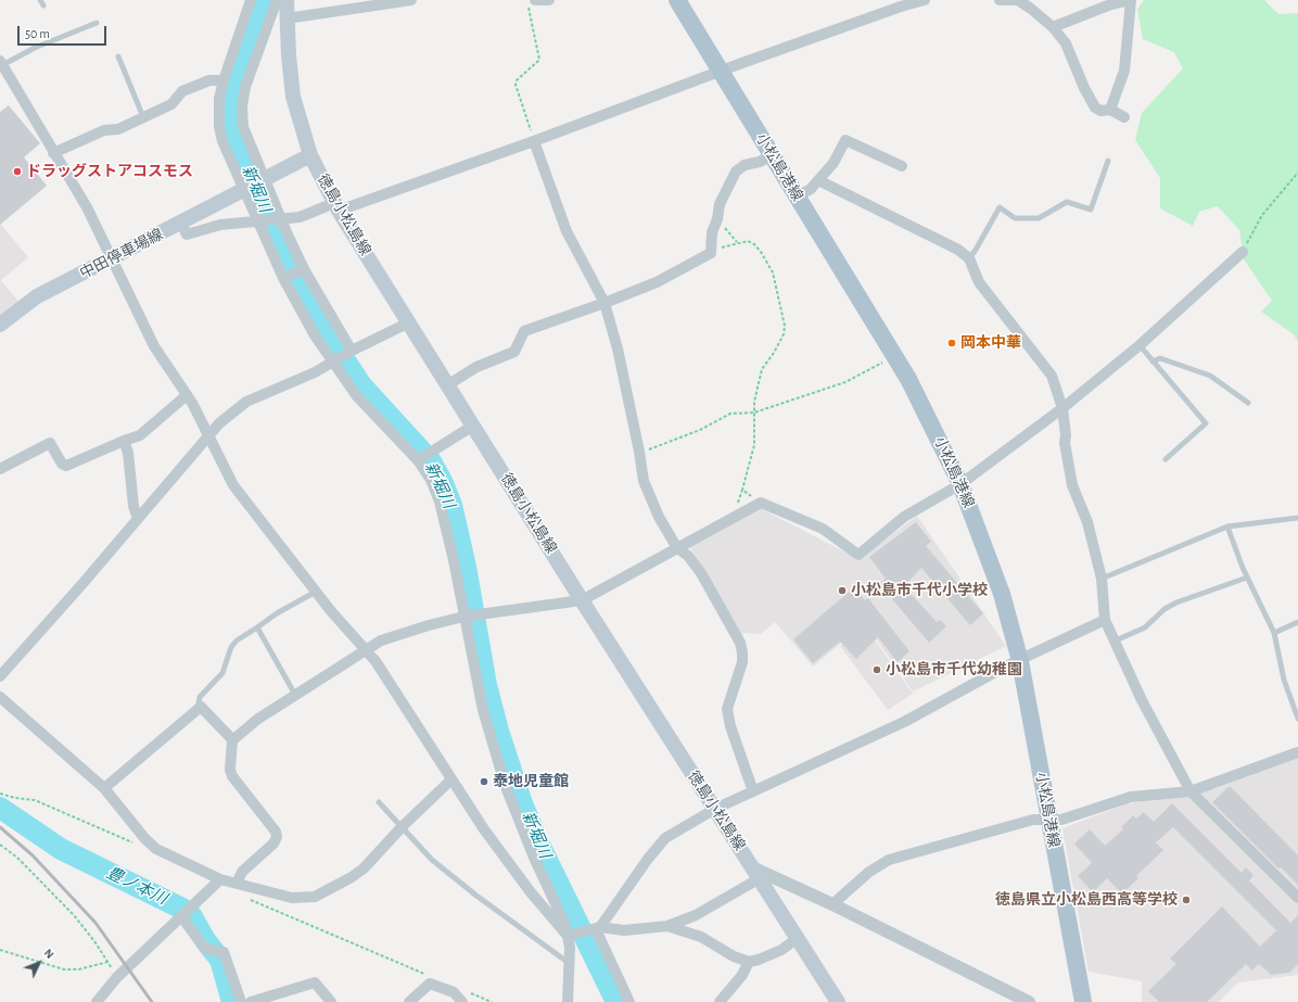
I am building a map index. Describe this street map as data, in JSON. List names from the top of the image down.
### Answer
{
  "streets": {
    "main road": ["小松島港線", "徳島小松島線", "中田停車場線"]
  },
  "water": ["新堀川", "豊ノ本川"],
  "places": [
    "ドラッグストアコスモス",
    "岡本中華",
    "小松島市千代小学校",
    "小松島市千代幼稚園",
    "泰地児童館",
    "徳島県立小松島西高等学校"
  ],
  "scale_bar": "50 m",
  "north": "top right"
}
